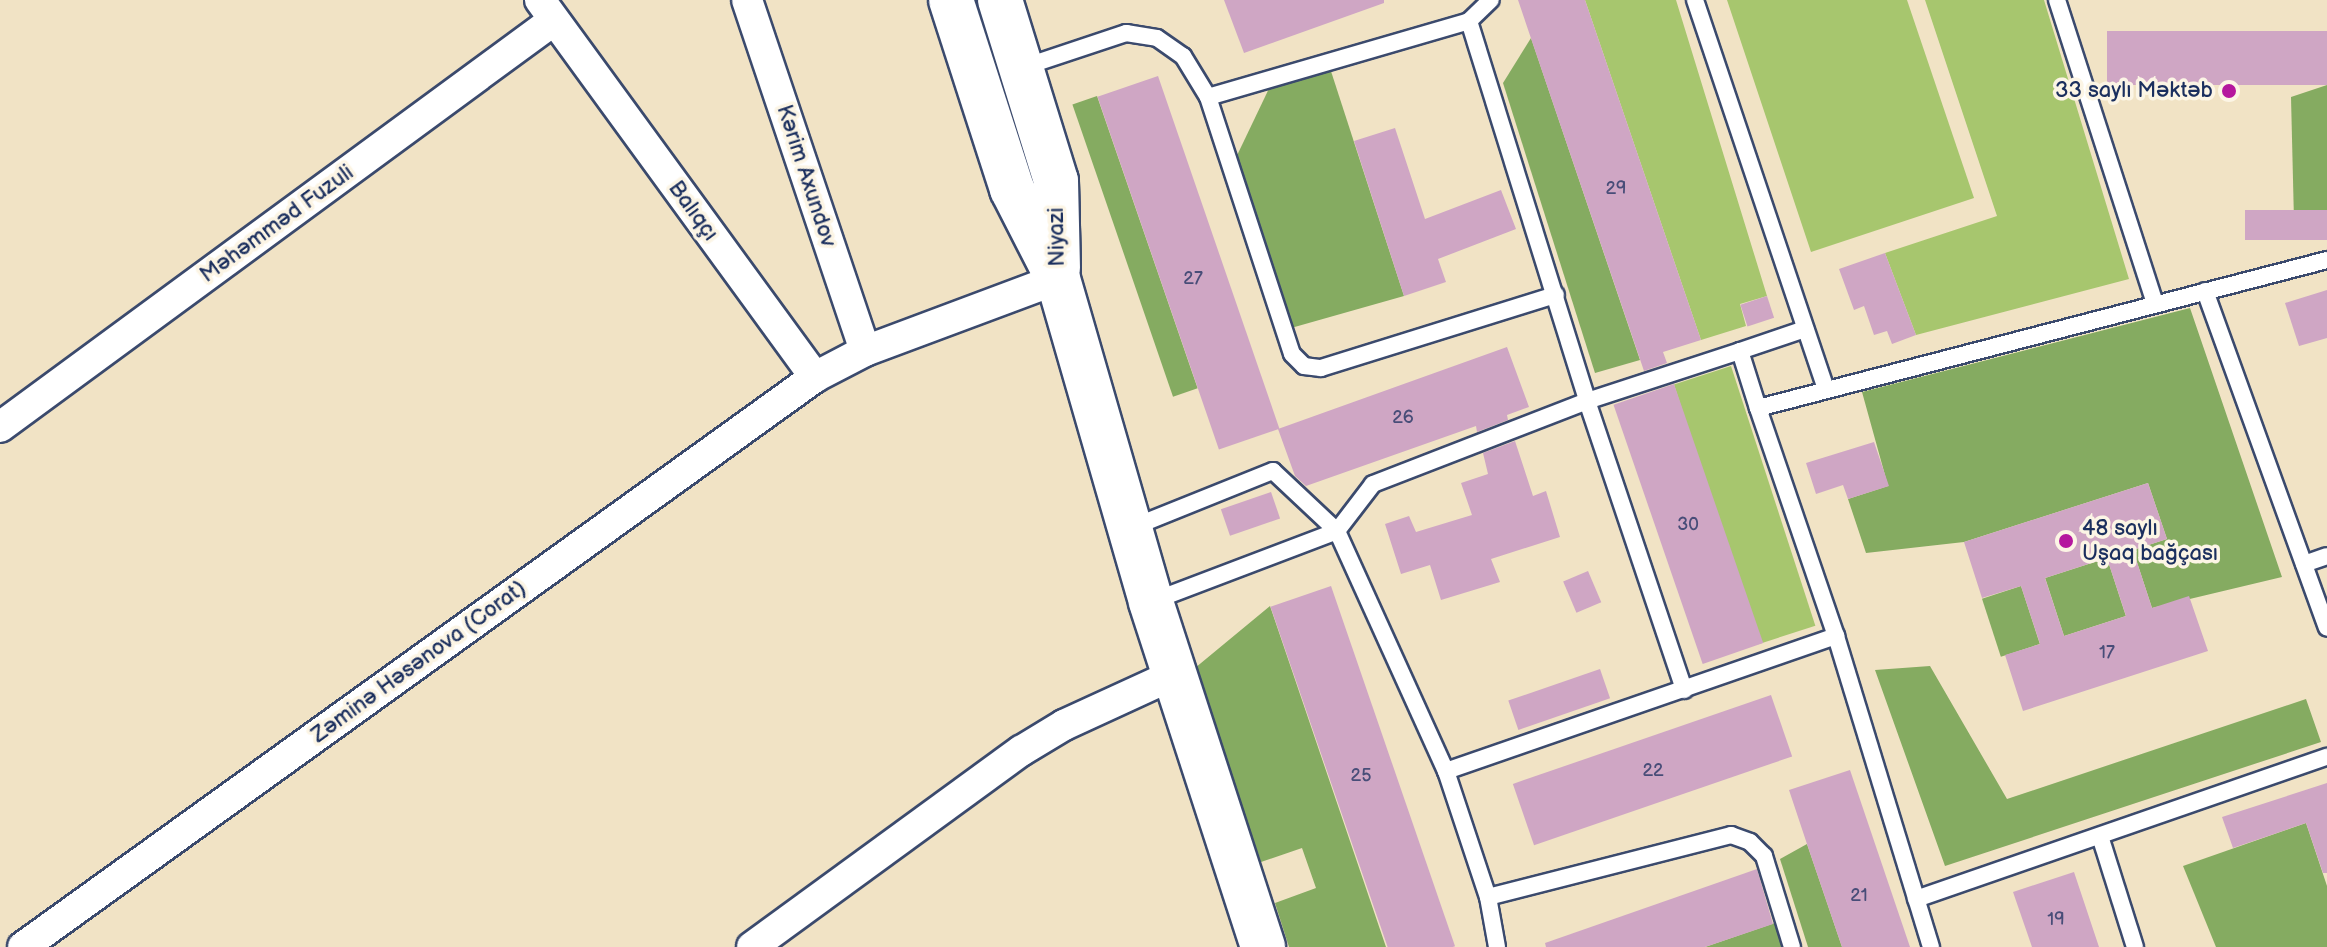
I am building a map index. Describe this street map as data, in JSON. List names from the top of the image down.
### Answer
{
  "streets": {
    "main road": ["Niyazi"],
    "street": [
      "Kərim Axundov",
      "Balıqçı",
      "Məhəmməd Fuzuli",
      "Zəminə Həsənova (Corat)"
    ]
  },
  "crossings": [
    ["Balıqçı", "Məhəmməd Fuzuli"],
    ["Balıqçı", "Zəminə Həsənova (Corat)"]
  ],
  "places": ["33 saylı Məktəb", "48 saylı Uşaq bağçası"],
  "house_numbers": [
    "29",
    "27",
    "26",
    "30",
    "17",
    "22",
    "25",
    "21",
    "19"
  ]
}
